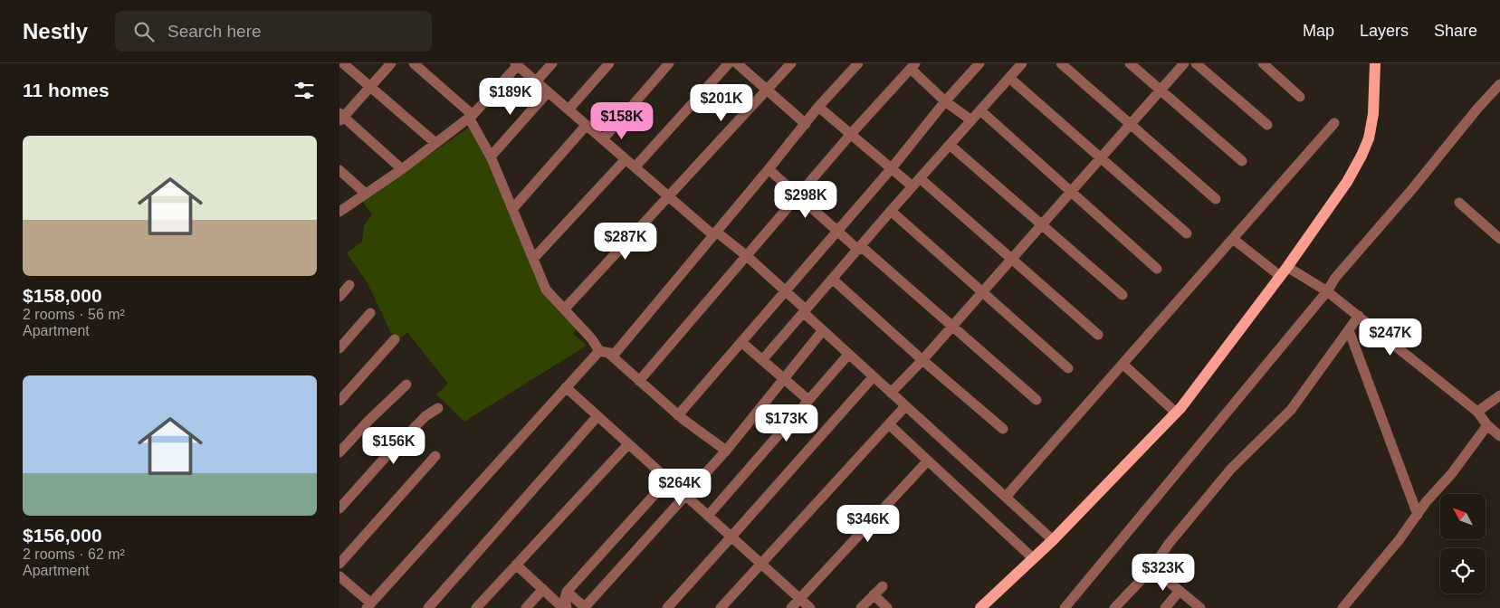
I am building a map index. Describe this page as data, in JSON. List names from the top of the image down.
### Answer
{
  "north": "top left",
  "page": {
    "header": "Nestly",
    "search": "Search here",
    "nav": ["Map", "Layers", "Share"],
    "heading": "11 homes",
    "price": [
      "$189K",
      "$201K",
      "$158K",
      "$298K",
      "$287K",
      "$247K",
      "$173K",
      "$156K",
      "$264K",
      "$346K",
      "$323K"
    ],
    "list": [
      {
        "name": "$158,000",
        "note": "2 rooms · 56 m² · Apartment"
      },
      {
        "name": "$156,000",
        "note": "2 rooms · 62 m² · Apartment"
      }
    ]
  }
}
